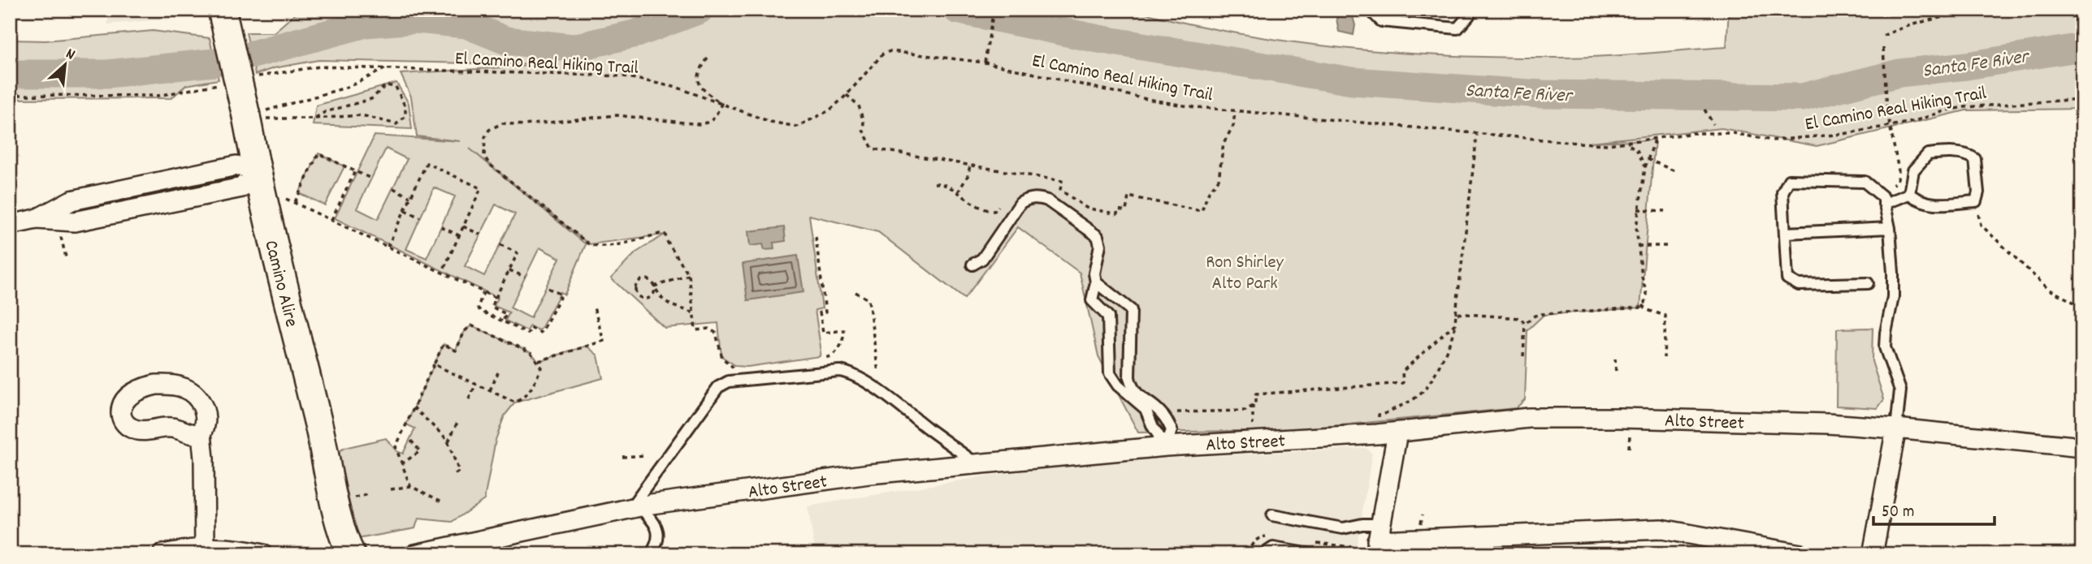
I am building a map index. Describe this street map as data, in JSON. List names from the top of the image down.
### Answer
{
  "streets": {
    "street": ["Camino Alire", "Alto Street"],
    "path": ["El Camino Real Hiking Trail"]
  },
  "water": ["Santa Fe River"],
  "parks": ["Ron Shirley Alto Park"],
  "scale_bar": "50 m",
  "north": "top right"
}
